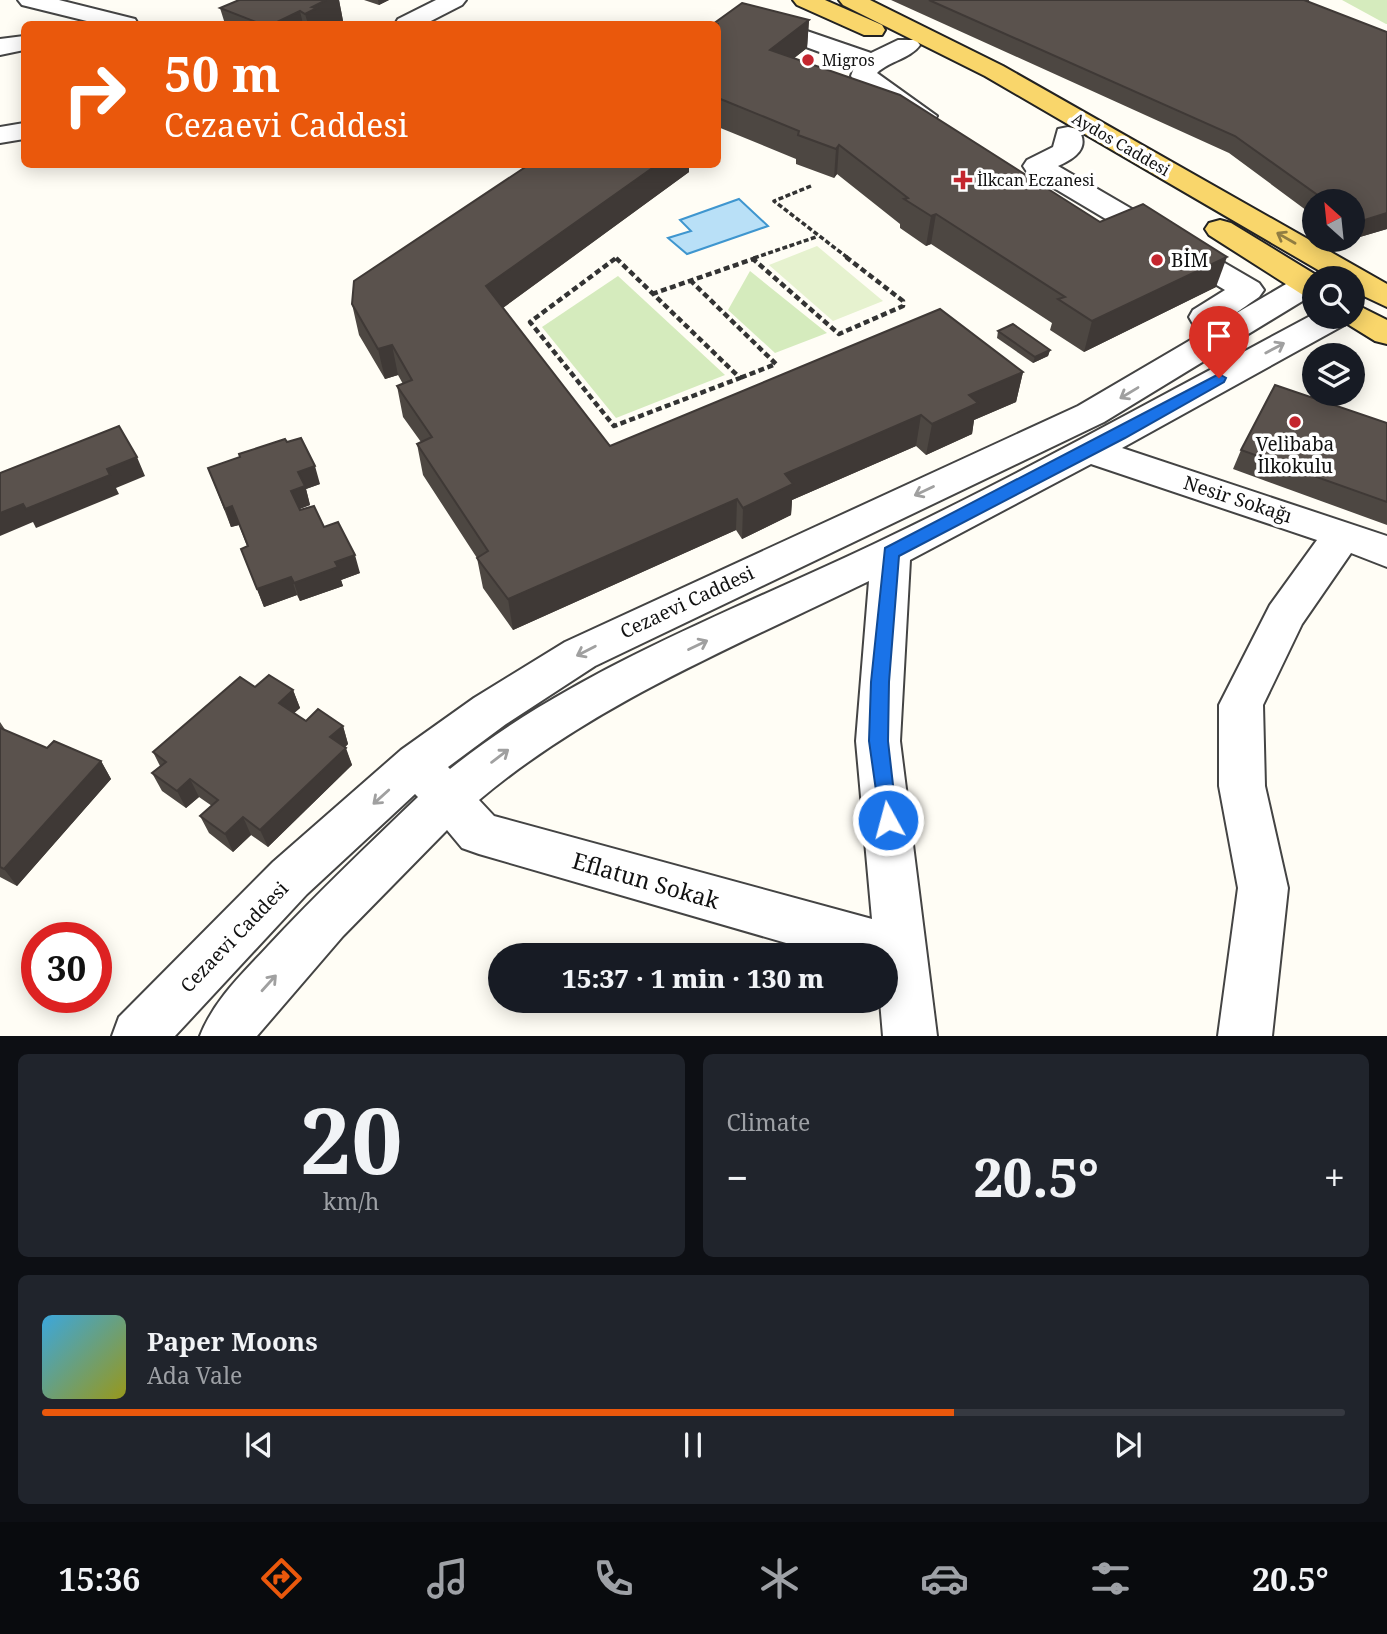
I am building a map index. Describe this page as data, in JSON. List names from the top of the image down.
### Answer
{
  "streets": {
    "main road": ["Aydos Caddesi"],
    "street": ["Nesir Sokağı", "Cezaevi Caddesi", "Eflatun Sokak"]
  },
  "crossings": [
    ["Nesir Sokağı", "Cezaevi Caddesi"],
    ["Cezaevi Caddesi", "Eflatun Sokak"]
  ],
  "places": {
    "other": ["Migros", "BİM", "Velibaba İlkokulu"],
    "health": ["İlkcan Eczanesi"]
  },
  "north": "top left",
  "page": {
    "turn": ["50 m", "Cezaevi Caddesi"],
    "limit": "30",
    "trip": "15:37 · 1 min · 130 m",
    "tile": [
      ["20", "km/h"],
      "Climate"
    ],
    "heat": ["−", "20.5°", "+"],
    "song": ["Paper Moons", "Ada Vale"],
    "tabs": ["15:36", "20.5°"]
  }
}
